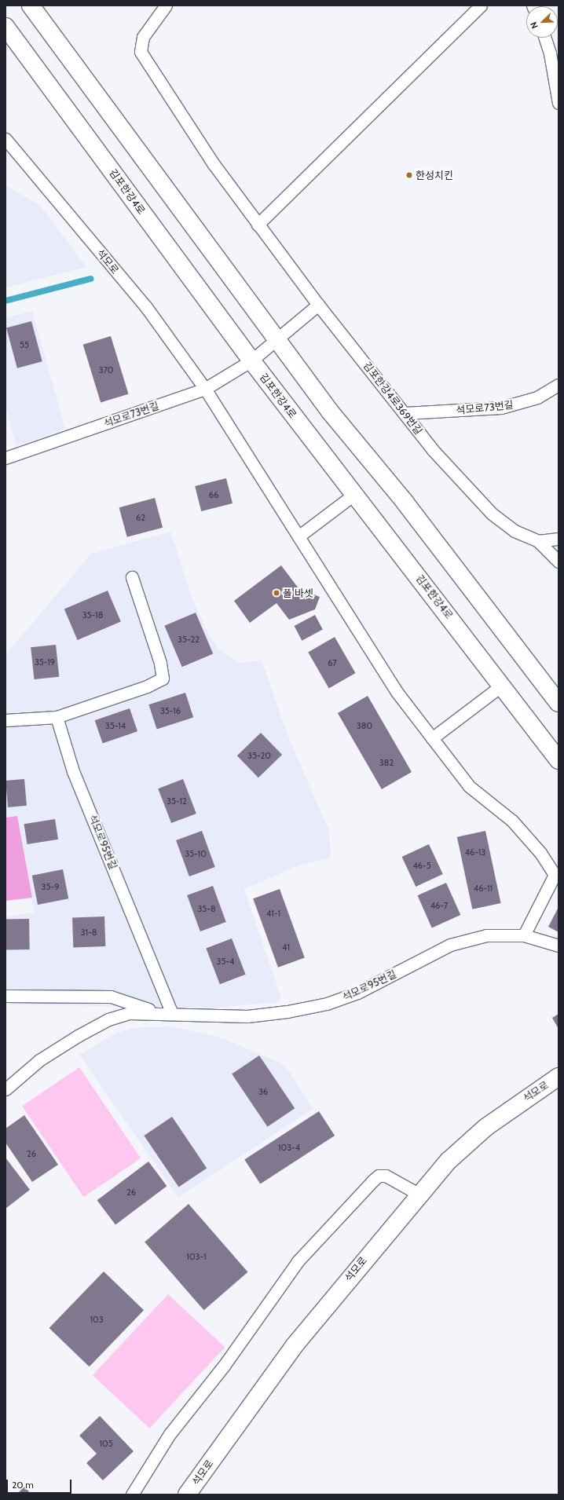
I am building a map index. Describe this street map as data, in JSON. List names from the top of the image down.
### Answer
{
  "streets": {
    "street": ["김포한강4로", "석모로"],
    "lane": ["김포한강4로369번길", "석모로73번길", "석모로95번길"]
  },
  "crossings": [
    ["김포한강4로", "석모로73번길"],
    ["석모로", "석모로73번길"],
    ["석모로", "석모로95번길"],
    ["김포한강4로369번길", "석모로73번길"]
  ],
  "places": ["한성치킨", "폴 바셋"],
  "house_numbers": [
    "55",
    "370",
    "66",
    "62",
    "35-18",
    "35-22",
    "35-19",
    "67",
    "35-16",
    "35-14",
    "380",
    "35-20",
    "382",
    "35-12",
    "46-13",
    "35-10",
    "46-5",
    "35-9",
    "46-11",
    "46-7",
    "35-8",
    "41-1",
    "31-8",
    "41",
    "35-4",
    "36",
    "103-4",
    "26",
    "26",
    "103-1",
    "103",
    "105"
  ],
  "scale_bar": "20 m",
  "north": "bottom left"
}
